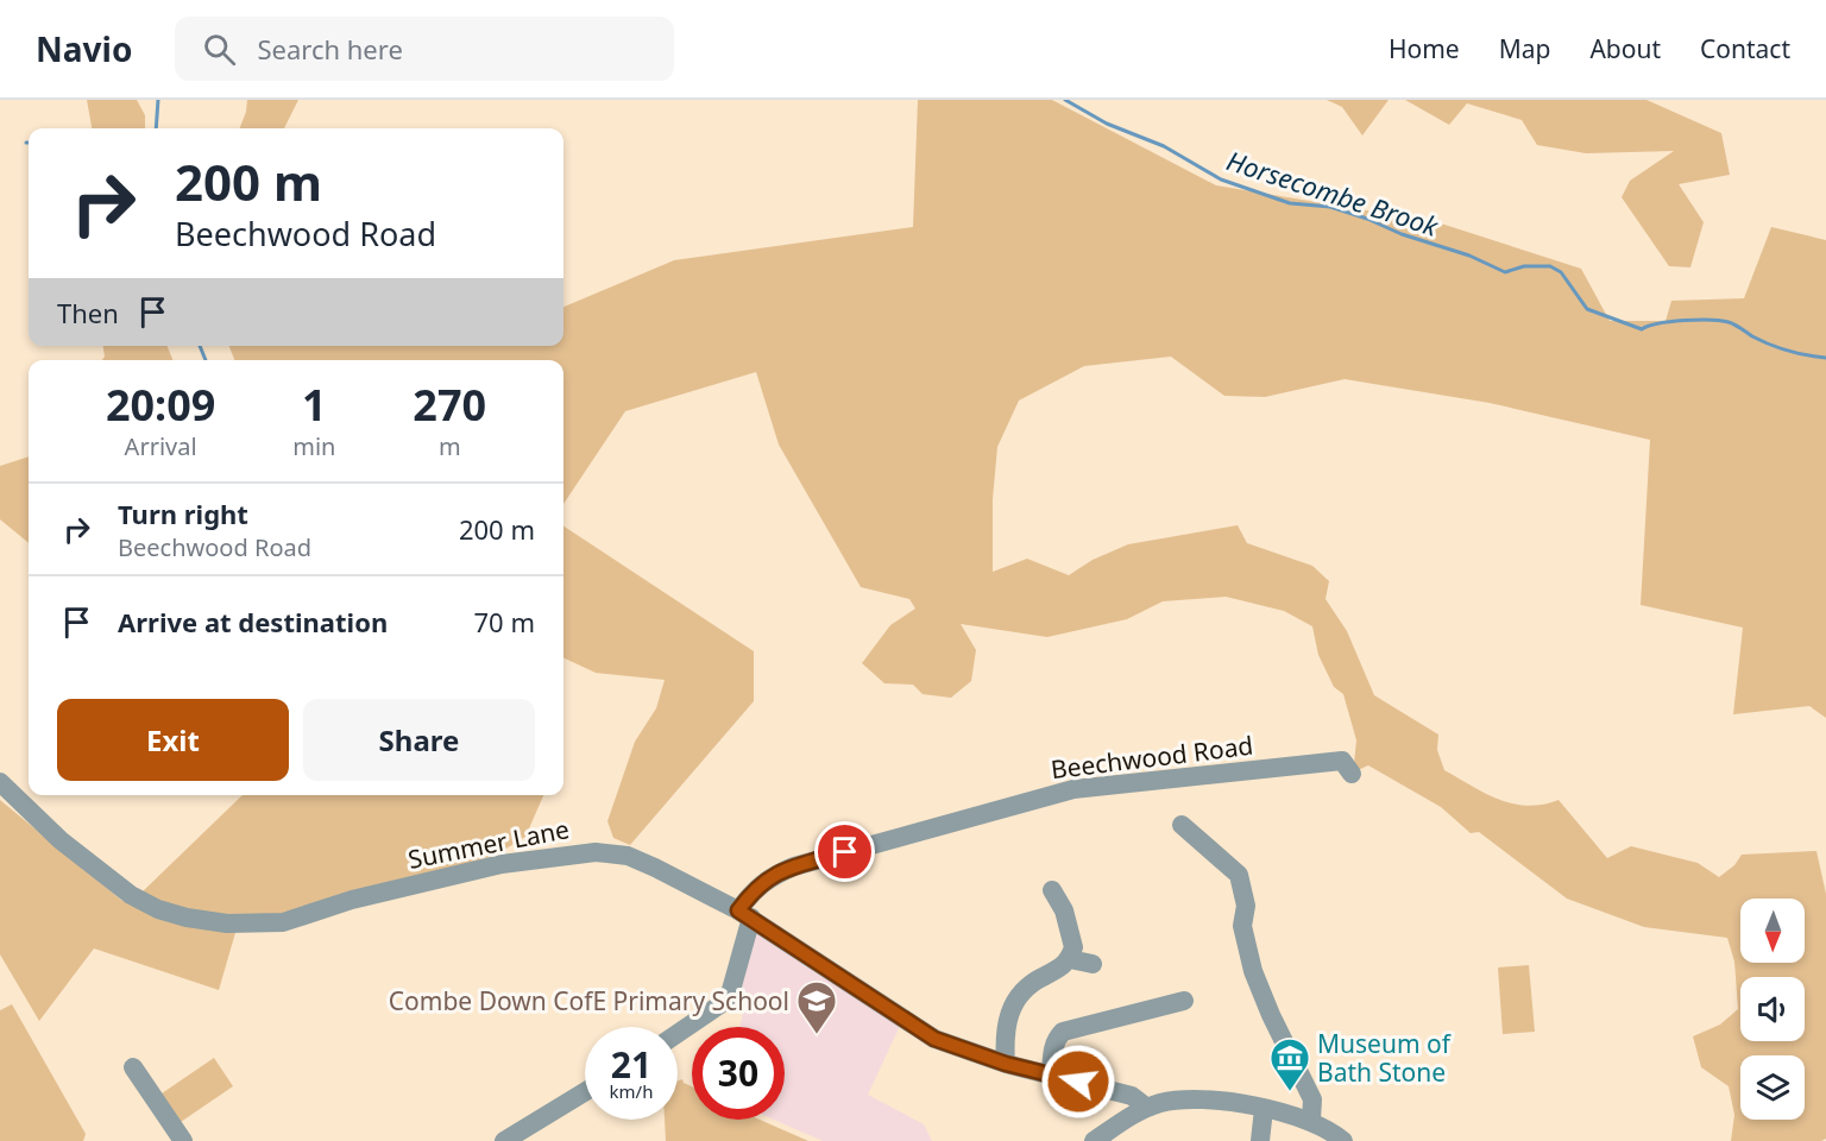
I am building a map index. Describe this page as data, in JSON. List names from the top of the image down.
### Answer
{
  "streets": {
    "street": ["Beechwood Road", "Summer Lane"]
  },
  "crossings": [
    ["Beechwood Road", "Summer Lane"]
  ],
  "water": ["Horsecombe Brook"],
  "places": {
    "school or university": ["Combe Down CofE Primary School"],
    "museum": ["Museum of Bath Stone"]
  },
  "north": "bottom",
  "page": {
    "header": "Navio",
    "search": "Search here",
    "nav": [
      "Home",
      "Map",
      "About",
      "Contact"
    ],
    "turn": ["200 m", "Beechwood Road"],
    "then": "Then",
    "eta": [
      "20:09",
      "Arrival",
      "1",
      "min",
      "270",
      "m"
    ],
    "list": [
      {
        "name": "Turn right",
        "note": "Beechwood Road",
        "value": "200 m"
      },
      {
        "name": "Arrive at destination",
        "value": "70 m"
      }
    ],
    "buttons": ["Exit", "Share"],
    "speed": "21 km/h",
    "limit": "30"
  }
}
